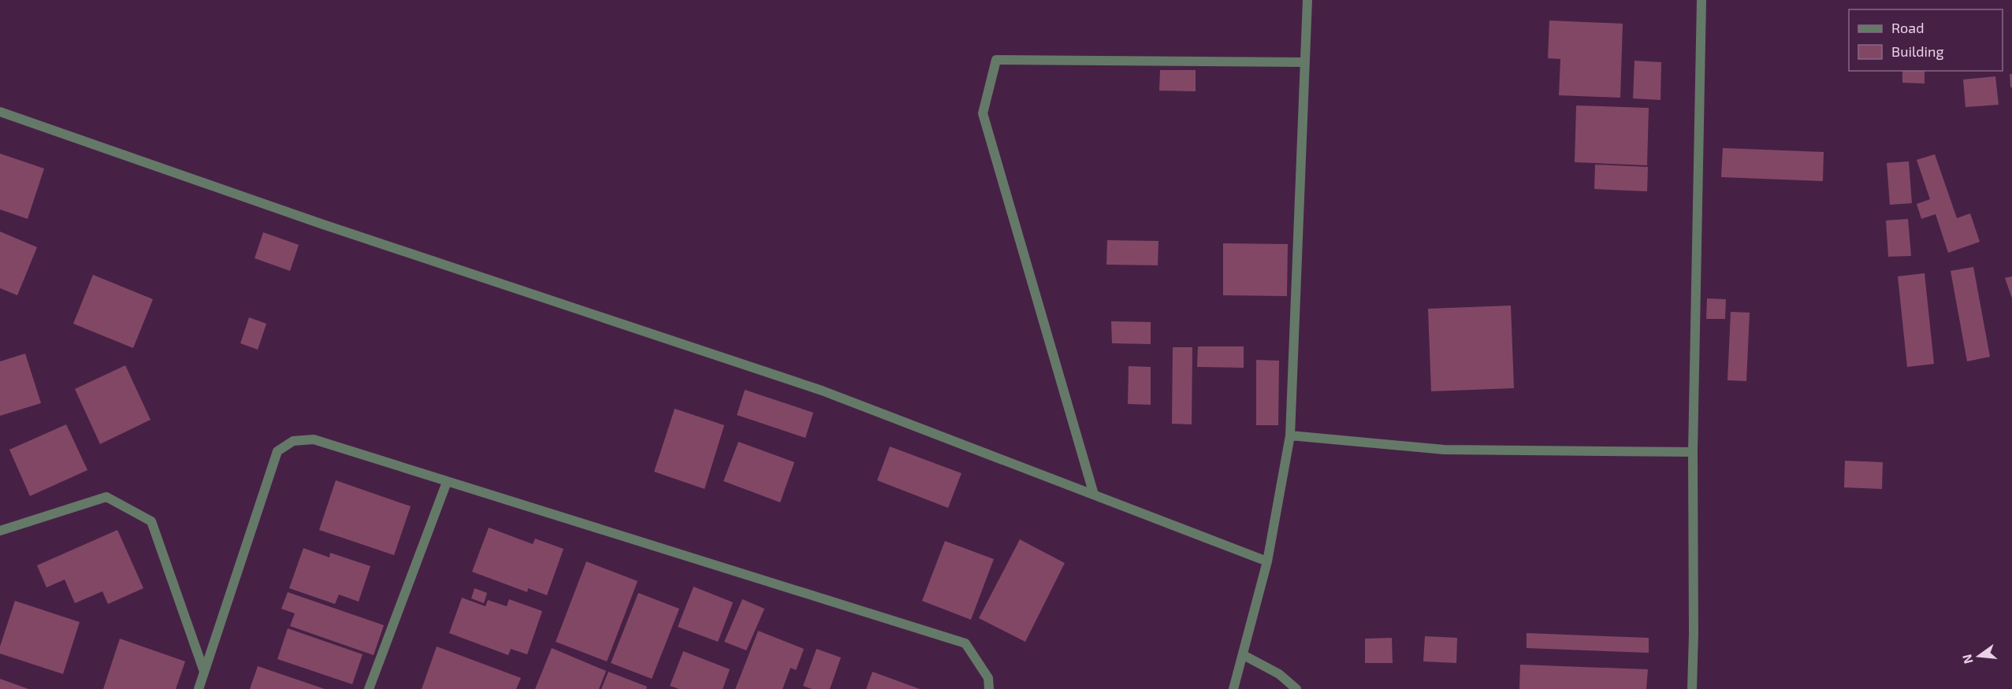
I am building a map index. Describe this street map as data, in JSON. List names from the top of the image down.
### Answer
{
  "legend": ["Road", "Building"],
  "north": "left"
}
